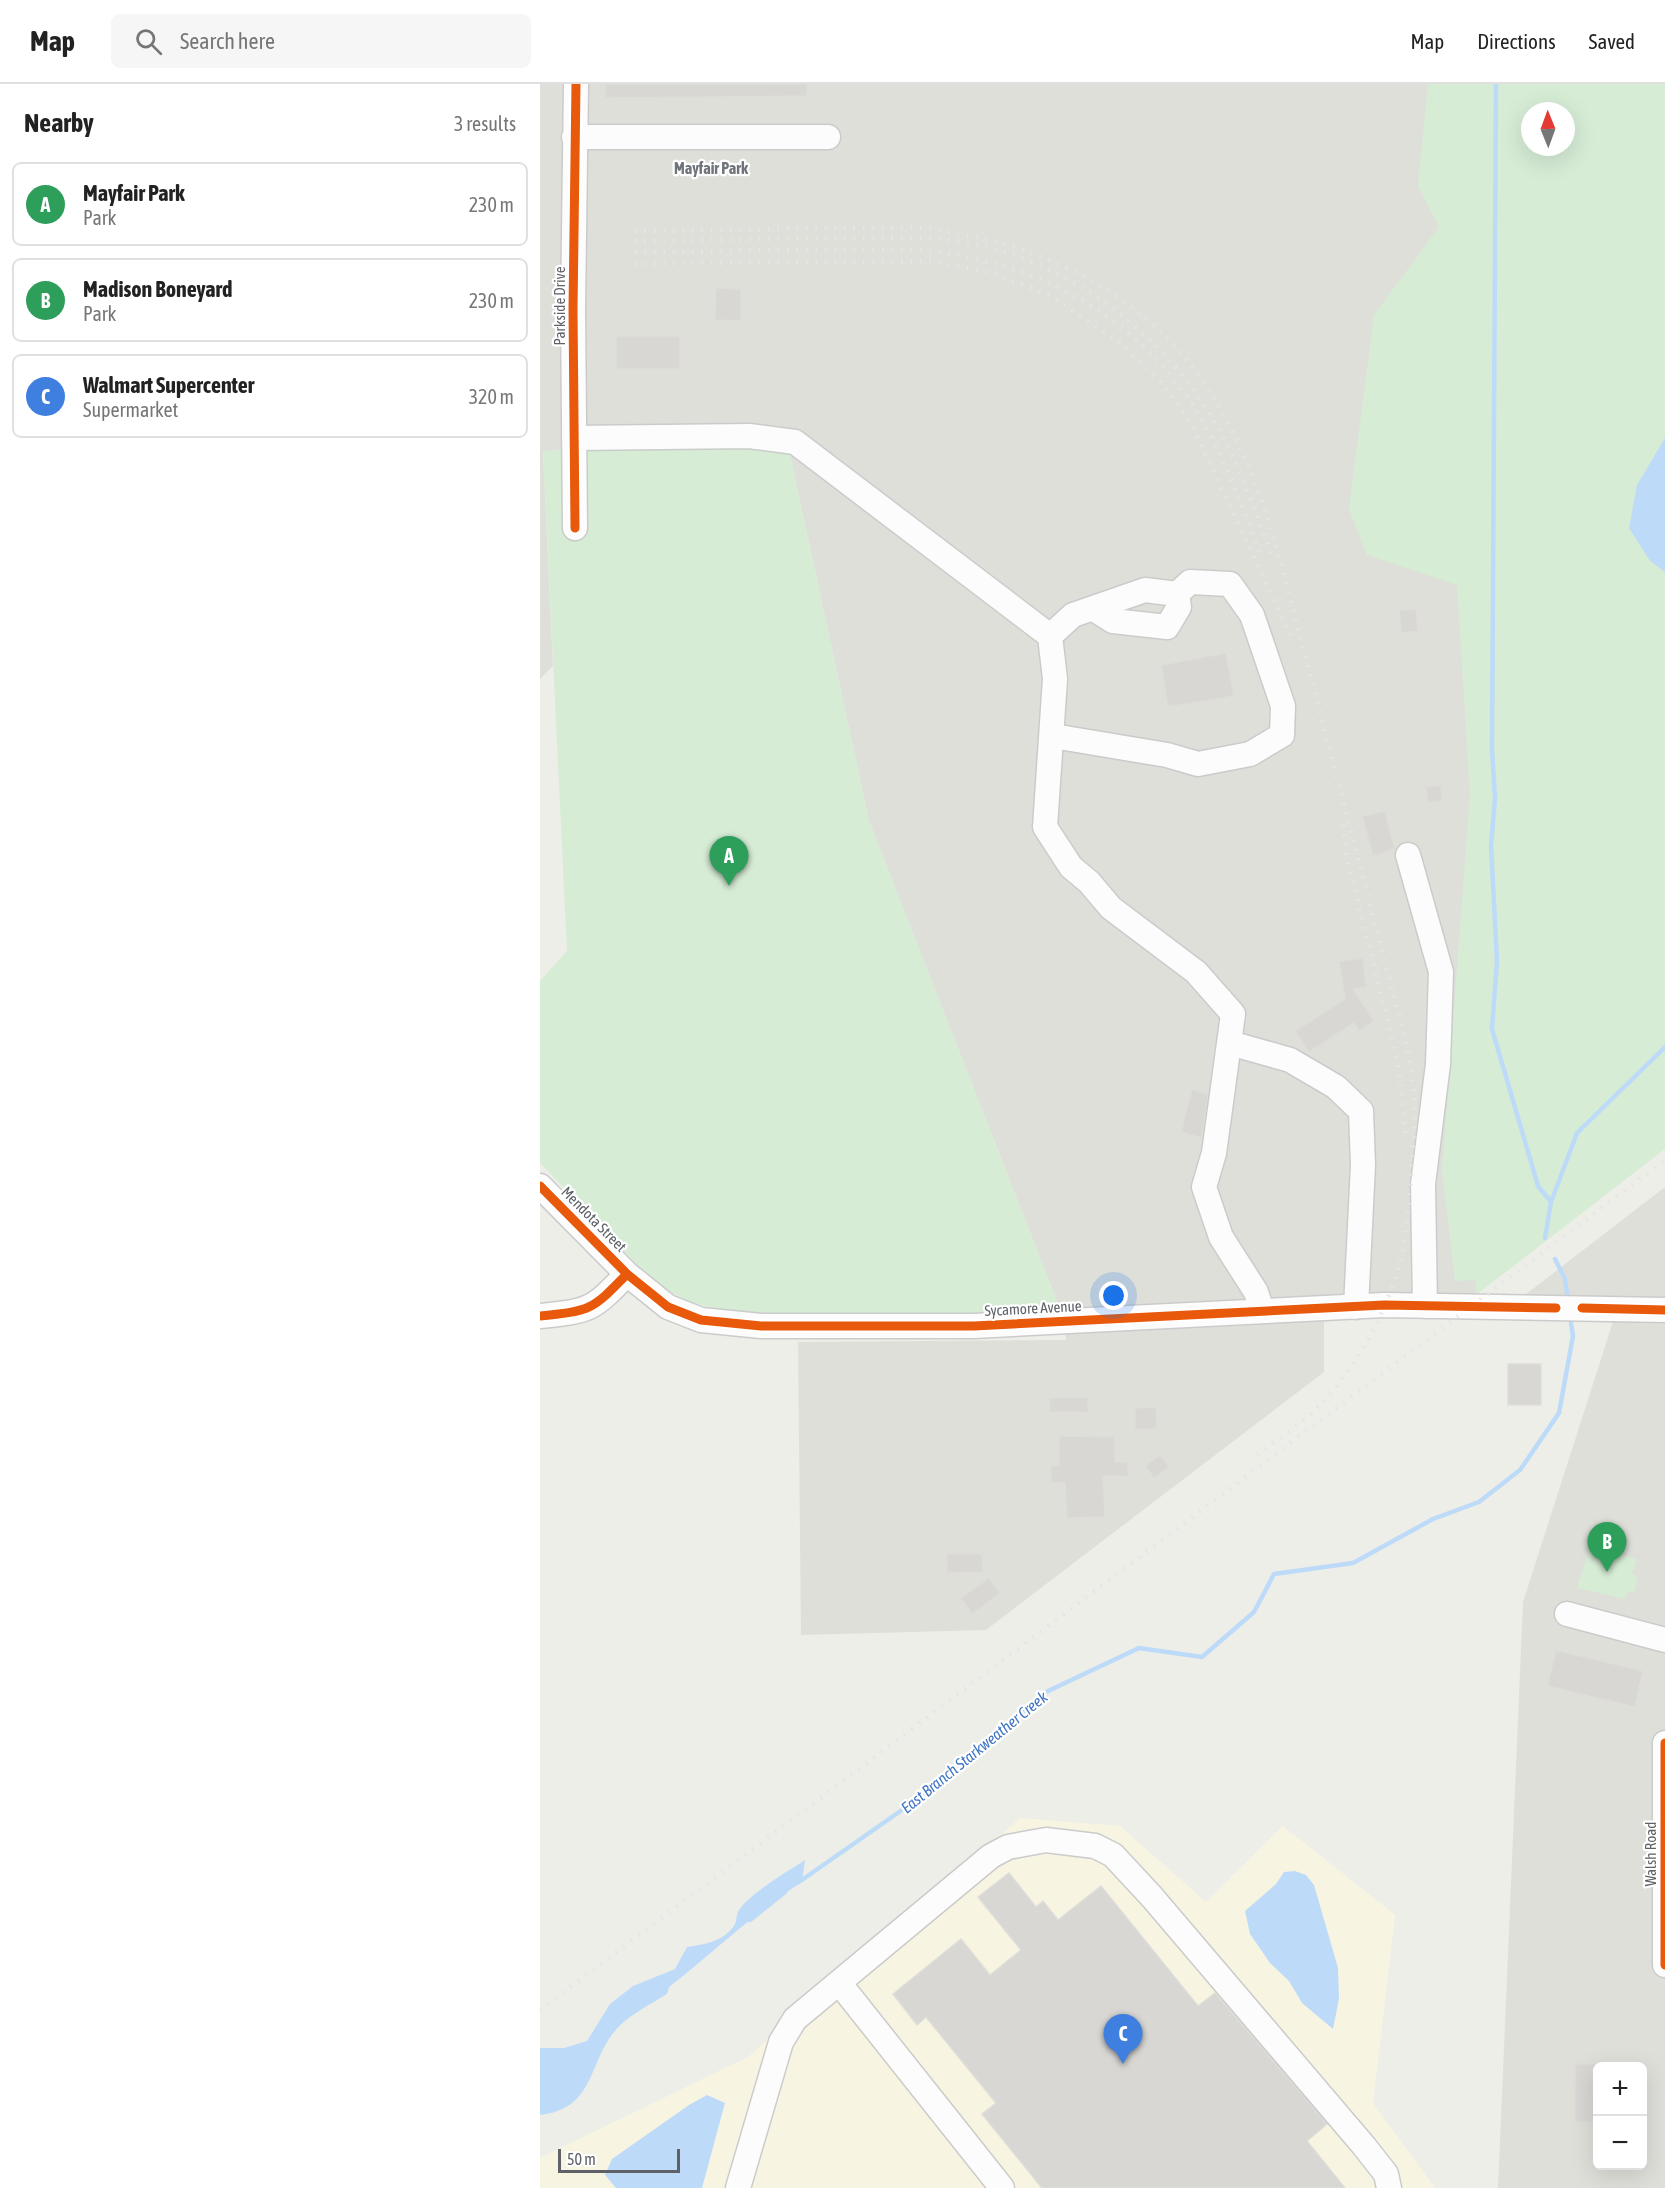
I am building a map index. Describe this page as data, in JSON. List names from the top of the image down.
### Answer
{
  "streets": {
    "street": [
      "Parkside Drive",
      "Mendota Street",
      "Sycamore Avenue",
      "Walsh Road"
    ]
  },
  "crossings": [
    ["Mendota Street", "Sycamore Avenue"]
  ],
  "districts": ["Mayfair Park"],
  "water": ["East Branch Starkweather Creek"],
  "scale_bar": "50 m",
  "north": "top",
  "page": {
    "header": "Map",
    "search": "Search here",
    "nav": ["Map", "Directions", "Saved"],
    "heading": ["Nearby", "3 results"],
    "list": [
      {
        "mark": "A",
        "name": "Mayfair Park",
        "note": "Park",
        "value": "230 m"
      },
      {
        "mark": "B",
        "name": "Madison Boneyard",
        "note": "Park",
        "value": "230 m"
      },
      {
        "mark": "C",
        "name": "Walmart Supercenter",
        "note": "Supermarket",
        "value": "320 m"
      }
    ],
    "pins": ["A", "B", "C"],
    "map_buttons": ["+", "−"],
    "scale": "50 m"
  }
}
